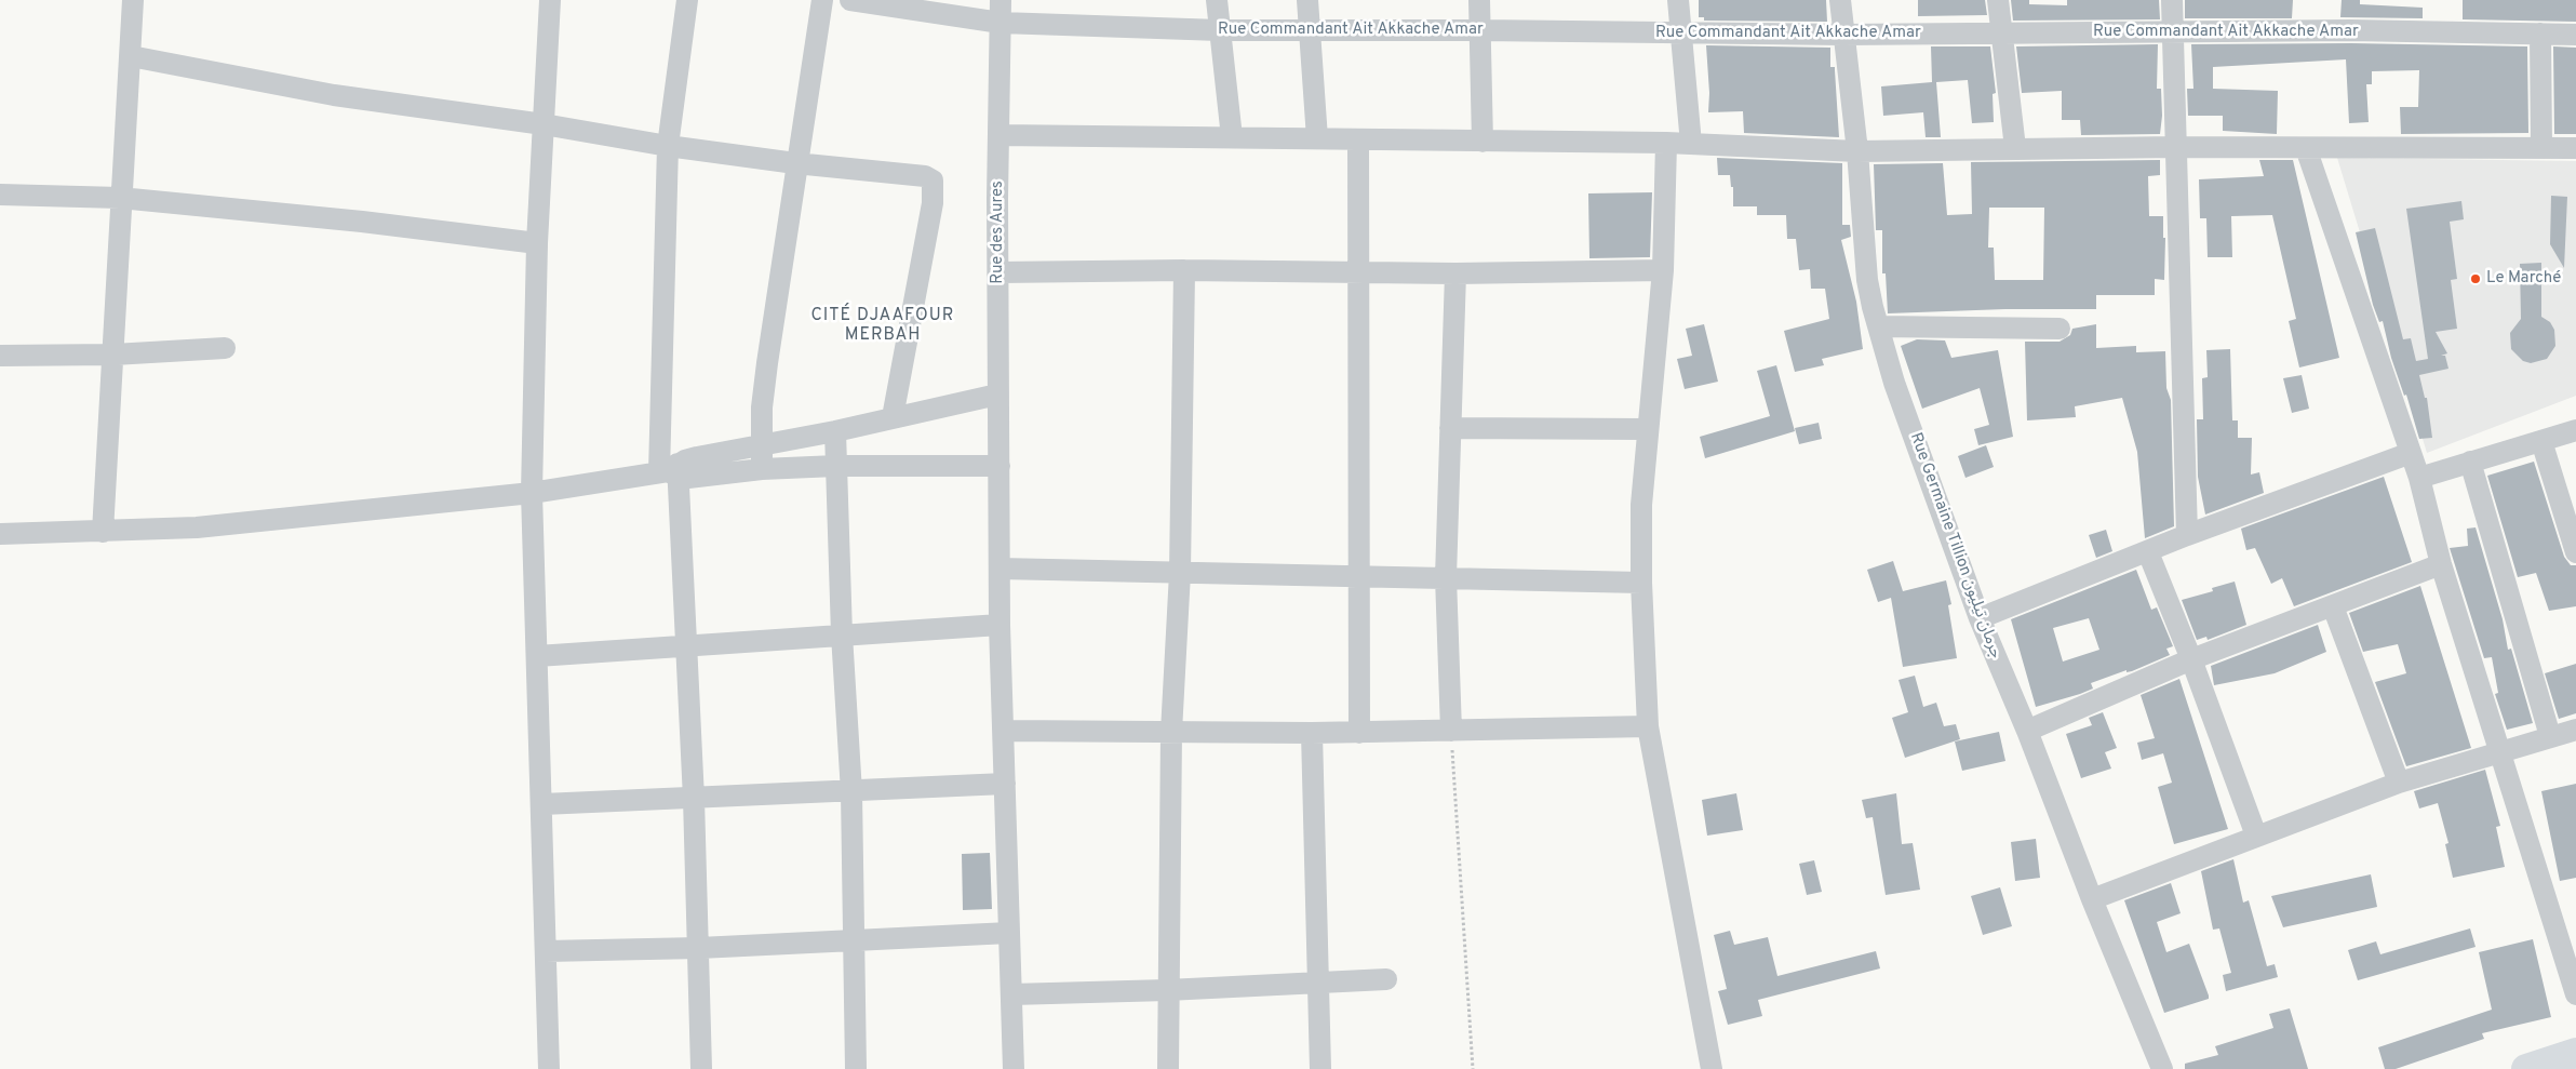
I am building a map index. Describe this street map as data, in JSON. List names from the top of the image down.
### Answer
{
  "streets": {
    "street": ["Rue Commandant Ait Akkache Amar", "Rue des Aures", "Rue Germaine Tillion جرمان تيليون"]
  },
  "crossings": [
    ["Rue Commandant Ait Akkache Amar", "Rue des Aures"],
    ["Rue Commandant Ait Akkache Amar", "Rue Germaine Tillion جرمان تيليون"]
  ],
  "districts": ["CITÉ DJAAFOUR MERBAH"],
  "places": ["Le Marché"]
}
